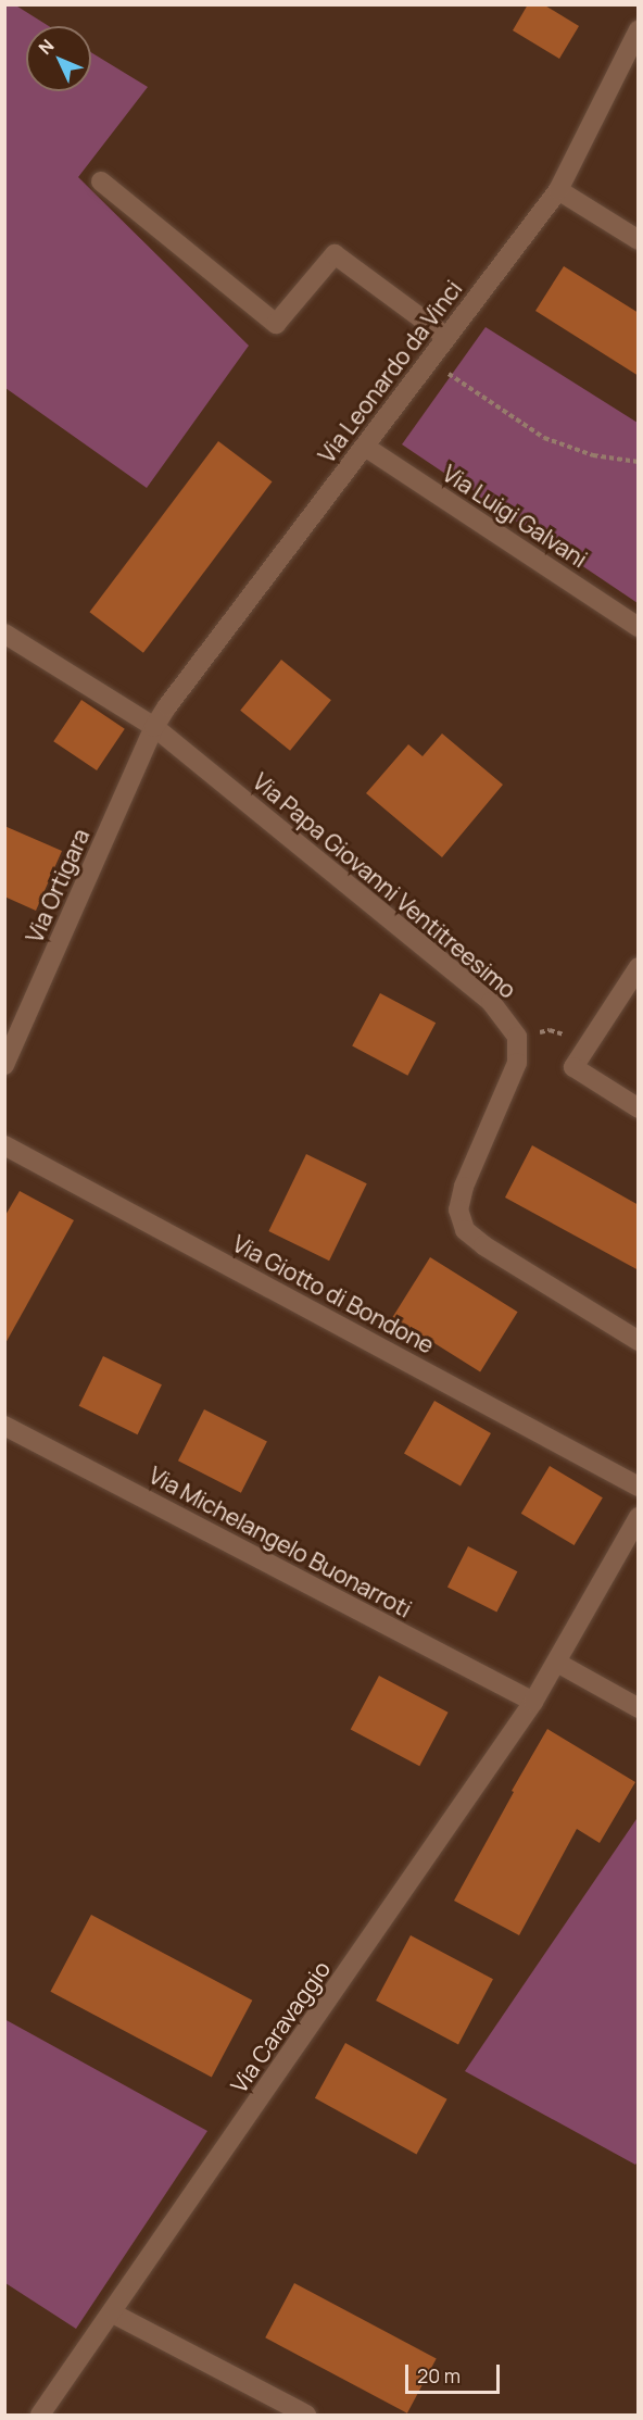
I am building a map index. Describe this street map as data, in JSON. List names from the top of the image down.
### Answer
{
  "streets": {
    "street": [
      "Via Leonardo da Vinci",
      "Via Luigi Galvani",
      "Via Ortigara",
      "Via Papa Giovanni Ventitreesimo",
      "Via Giotto di Bondone",
      "Via Michelangelo Buonarroti",
      "Via Caravaggio"
    ]
  },
  "crossings": [
    ["Via Leonardo da Vinci", "Via Luigi Galvani"],
    ["Via Leonardo da Vinci", "Via Ortigara"],
    ["Via Leonardo da Vinci", "Via Papa Giovanni Ventitreesimo"],
    ["Via Ortigara", "Via Papa Giovanni Ventitreesimo"],
    ["Via Michelangelo Buonarroti", "Via Caravaggio"]
  ],
  "scale_bar": "20 m",
  "north": "top left"
}
